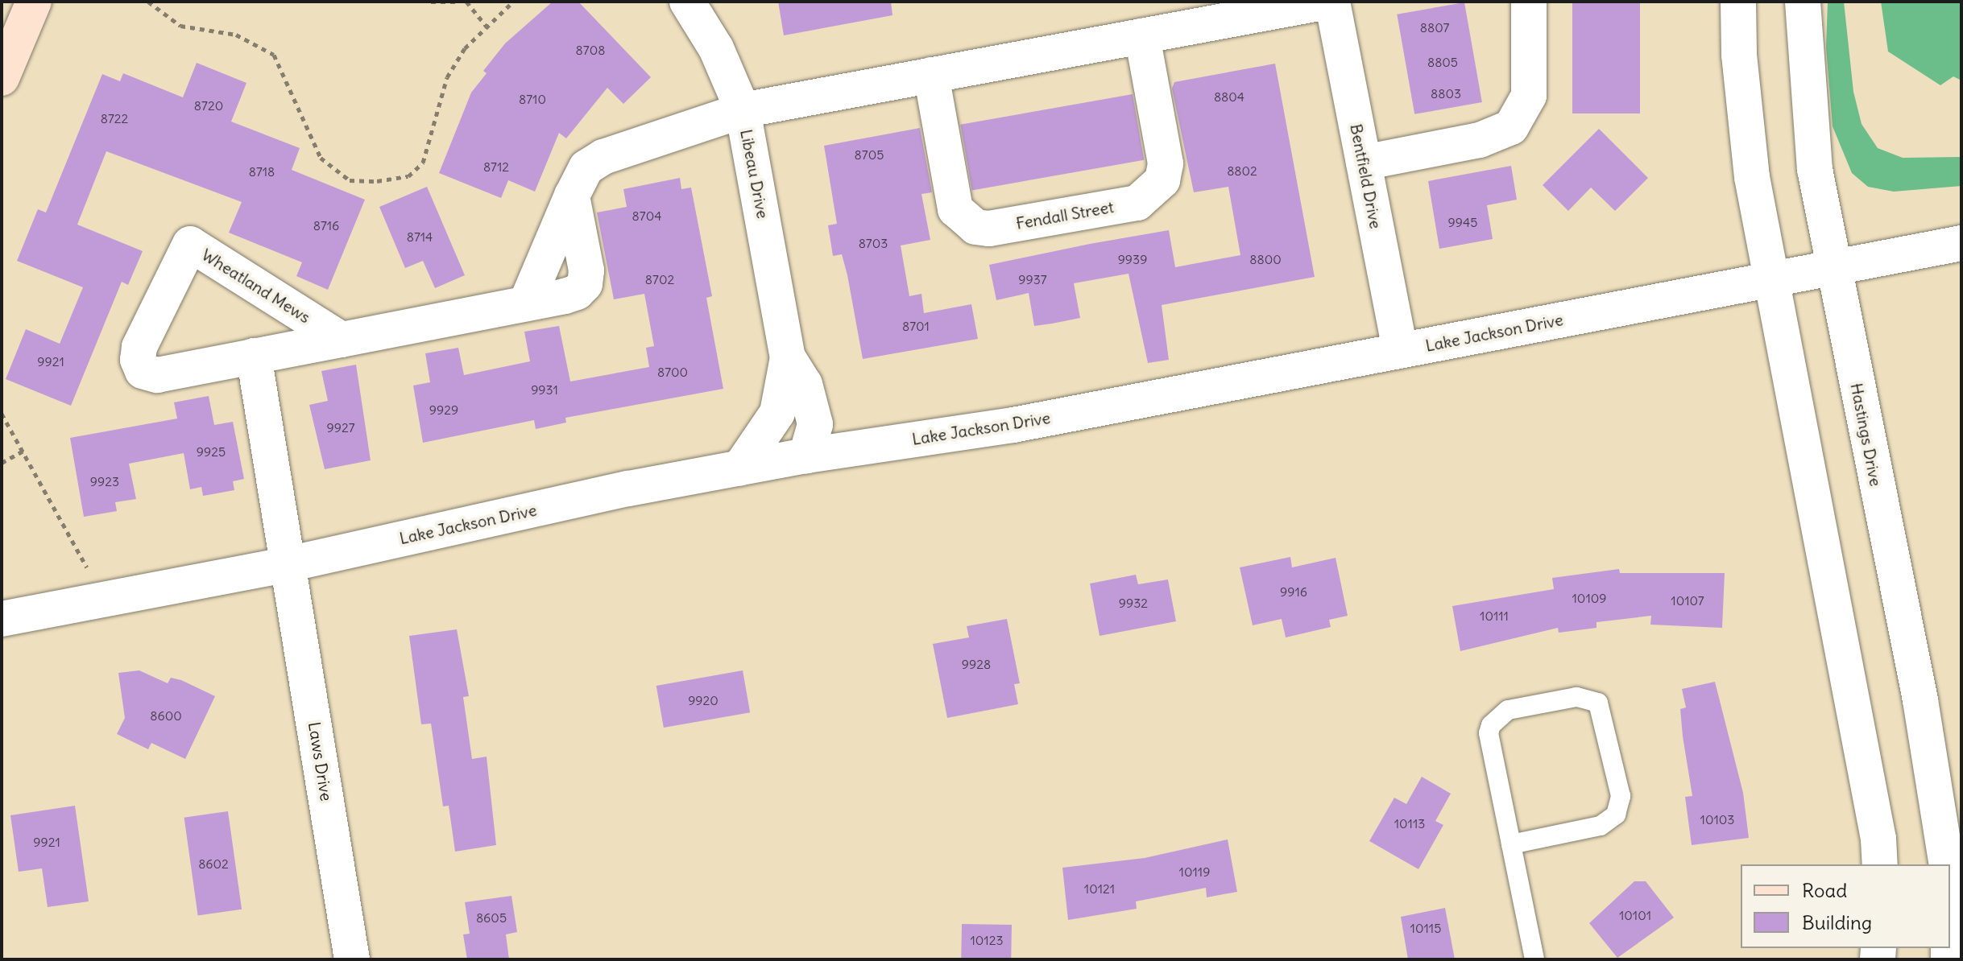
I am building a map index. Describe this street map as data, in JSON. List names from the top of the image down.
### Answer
{
  "streets": {
    "street": [
      "Libeau Drive",
      "Bentfield Drive",
      "Fendall Street",
      "Wheatland Mews",
      "Lake Jackson Drive",
      "Hastings Drive",
      "Laws Drive"
    ]
  },
  "crossings": [
    ["Libeau Drive", "Lake Jackson Drive"],
    ["Bentfield Drive", "Lake Jackson Drive"],
    ["Lake Jackson Drive", "Hastings Drive"],
    ["Lake Jackson Drive", "Laws Drive"]
  ],
  "house_numbers": [
    "8807",
    "8708",
    "8805",
    "8803",
    "8804",
    "8710",
    "8720",
    "8722",
    "8705",
    "8712",
    "8802",
    "8718",
    "8704",
    "9945",
    "8716",
    "8714",
    "8703",
    "9939",
    "8800",
    "8702",
    "9937",
    "8701",
    "9921",
    "8700",
    "9931",
    "9929",
    "9927",
    "9925",
    "9923",
    "9916",
    "10109",
    "10107",
    "9932",
    "10111",
    "9928",
    "9920",
    "8600",
    "10103",
    "10113",
    "9921",
    "8602",
    "10119",
    "10121",
    "10101",
    "8605",
    "10115",
    "10123"
  ],
  "legend": ["Road", "Building"]
}
